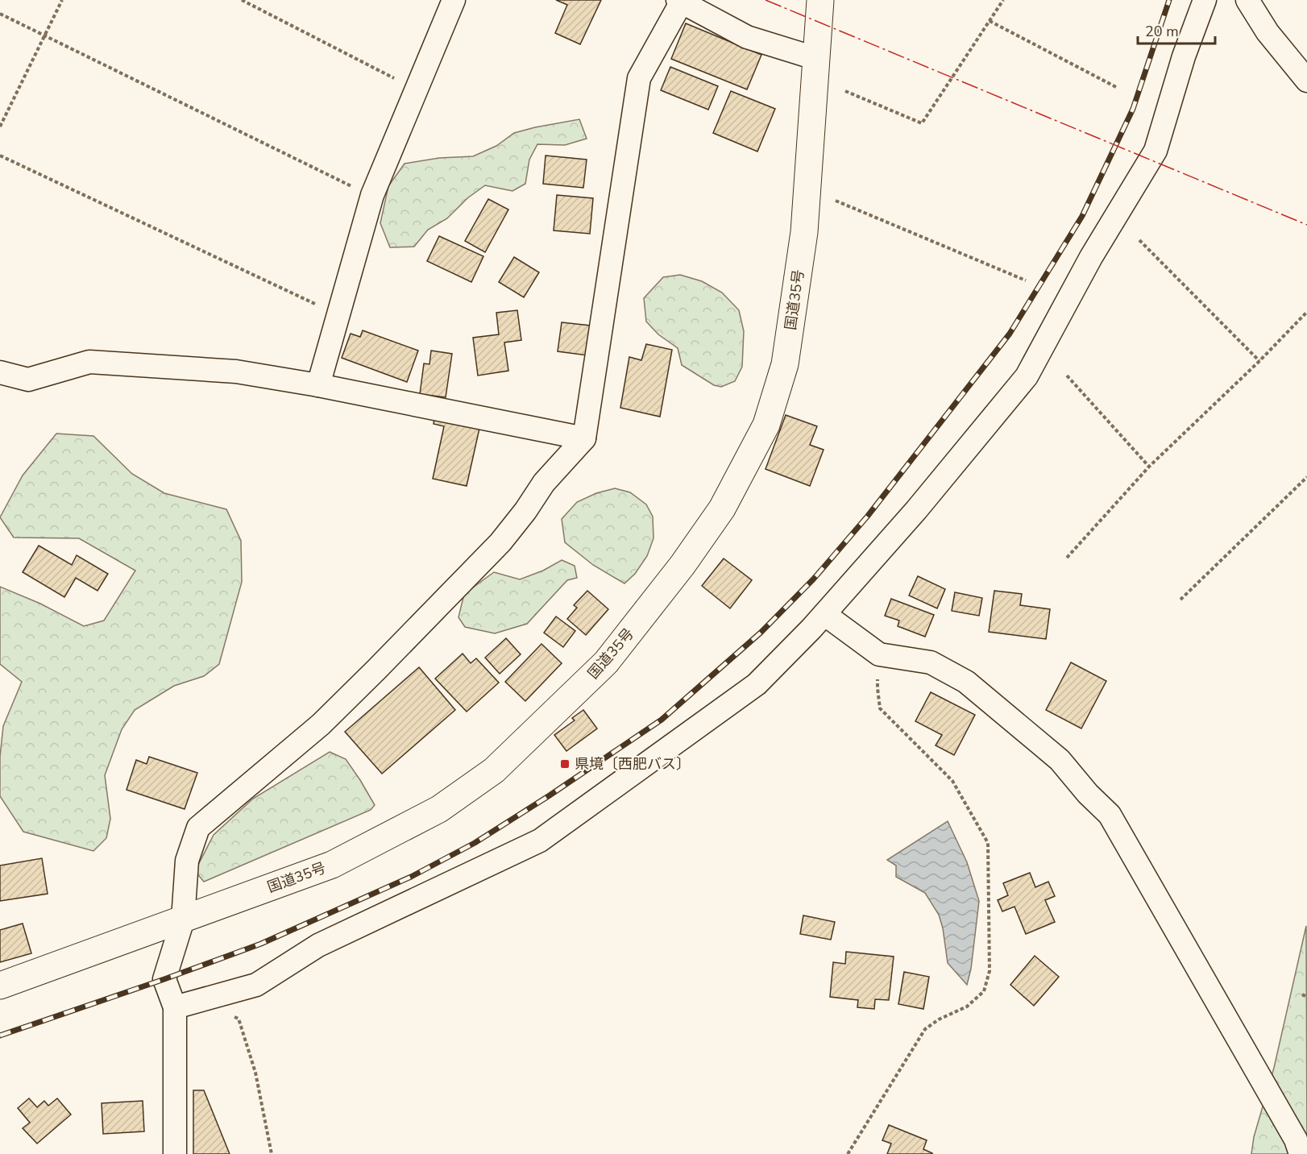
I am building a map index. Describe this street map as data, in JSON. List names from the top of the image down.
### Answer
{
  "streets": {
    "highway": ["国道35号"]
  },
  "places": {
    "transit": ["県境〔西肥バス〕"]
  },
  "scale_bar": "20 m"
}
